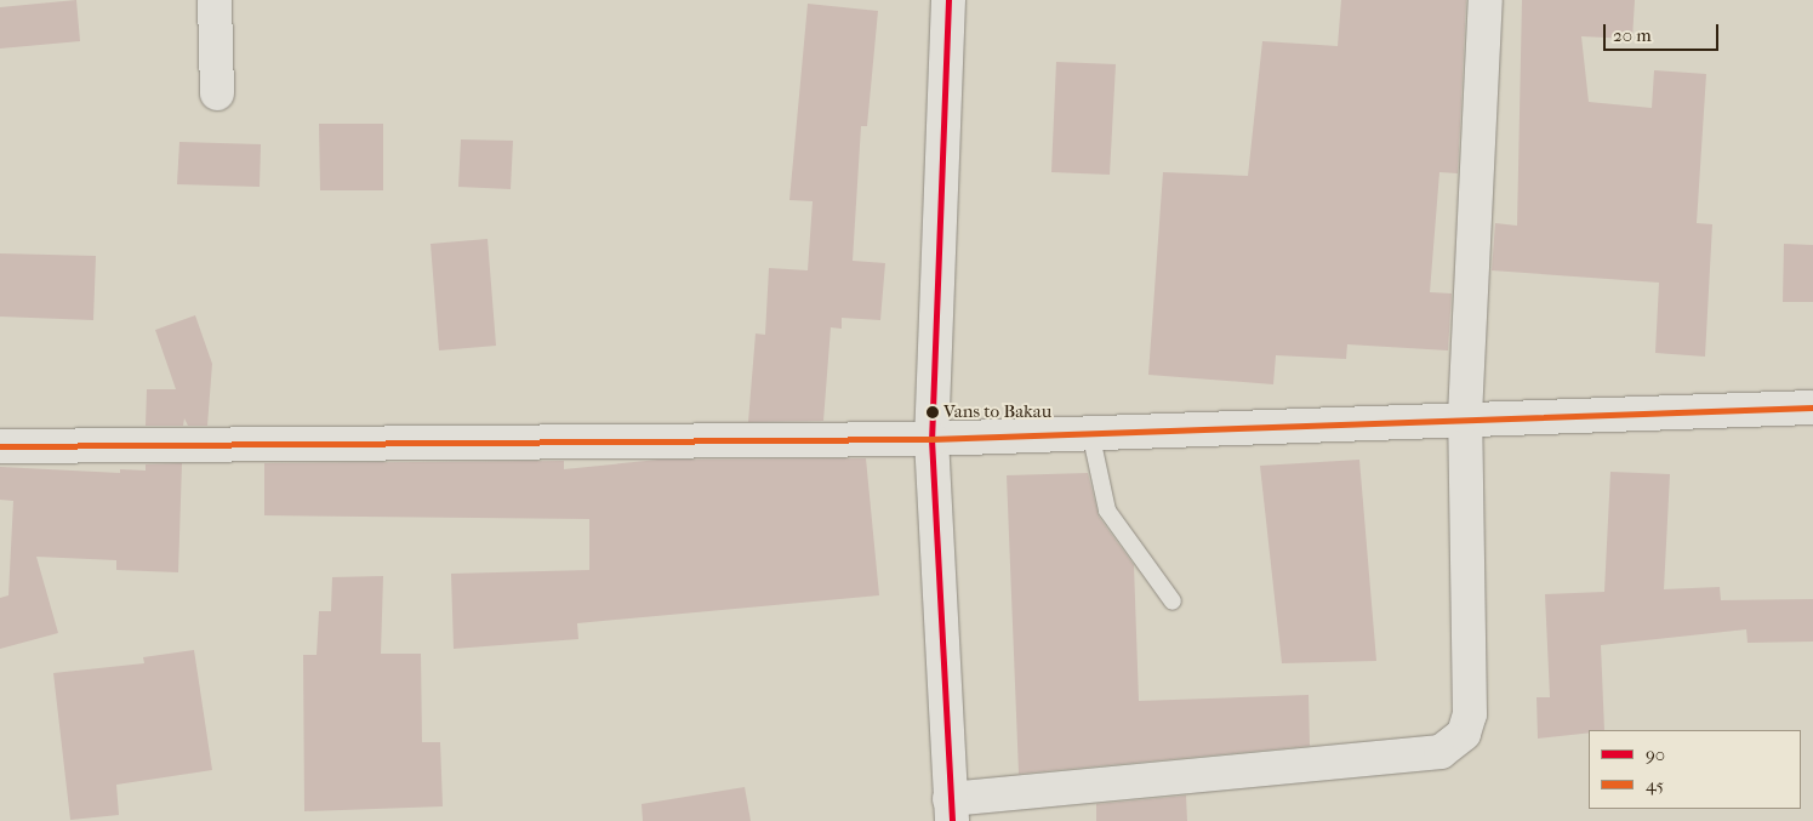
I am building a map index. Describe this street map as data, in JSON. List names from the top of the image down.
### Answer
{
  "places": ["Vans to Bakau"],
  "lines": ["transit line 90", "transit line 45"],
  "legend": ["90", "45"],
  "scale_bar": "20 m"
}
